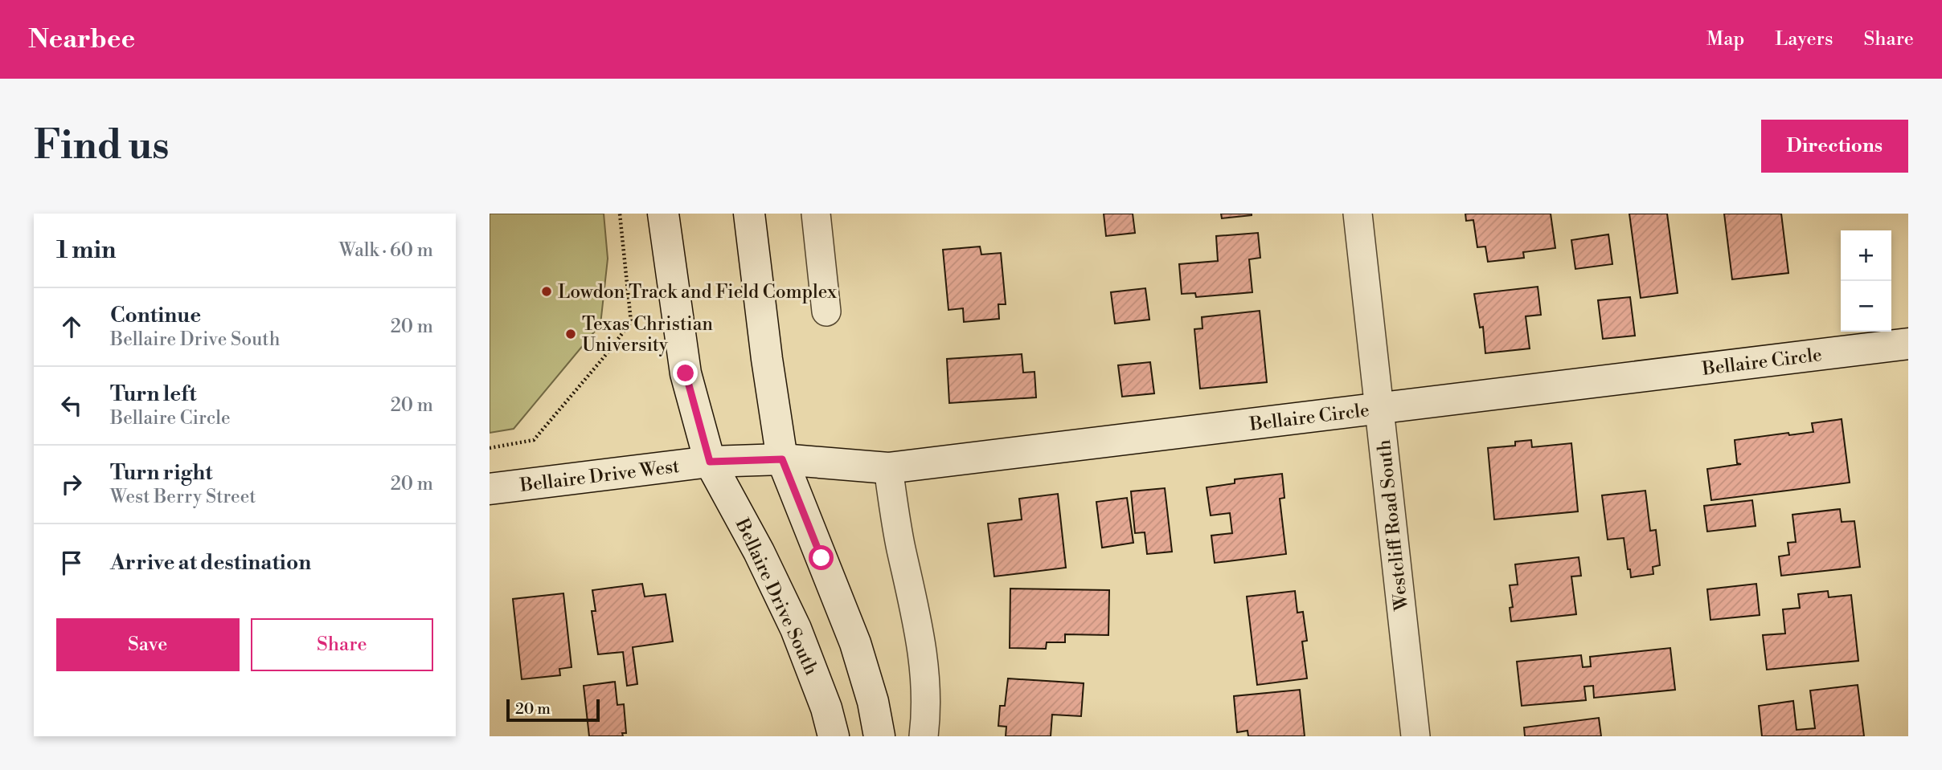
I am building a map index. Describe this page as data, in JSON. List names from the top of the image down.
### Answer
{
  "streets": {
    "street": [
      "Bellaire Circle",
      "Bellaire Drive West",
      "Westcliff Road South",
      "Bellaire Drive South"
    ]
  },
  "crossings": [
    ["Bellaire Circle", "Bellaire Drive West"],
    ["Bellaire Circle", "Westcliff Road South"],
    ["Bellaire Circle", "Bellaire Drive South"],
    ["Bellaire Drive West", "Bellaire Drive South"]
  ],
  "places": ["Lowdon Track and Field Complex", "Texas Christian University"],
  "scale_bar": "20 m",
  "page": {
    "header": "Nearbee",
    "nav": ["Map", "Layers", "Share"],
    "buttons": [
      "Directions",
      ["Save", "Share"]
    ],
    "title": "Find us",
    "heading": ["1 min", "Walk · 60 m"],
    "map_buttons": ["+", "−"],
    "list": [
      ["Continue", "Bellaire Drive South", "20 m"],
      ["Turn left", "Bellaire Circle", "20 m"],
      ["Turn right", "West Berry Street", "20 m"],
      "Arrive at destination"
    ],
    "scale": "20 m"
  }
}
